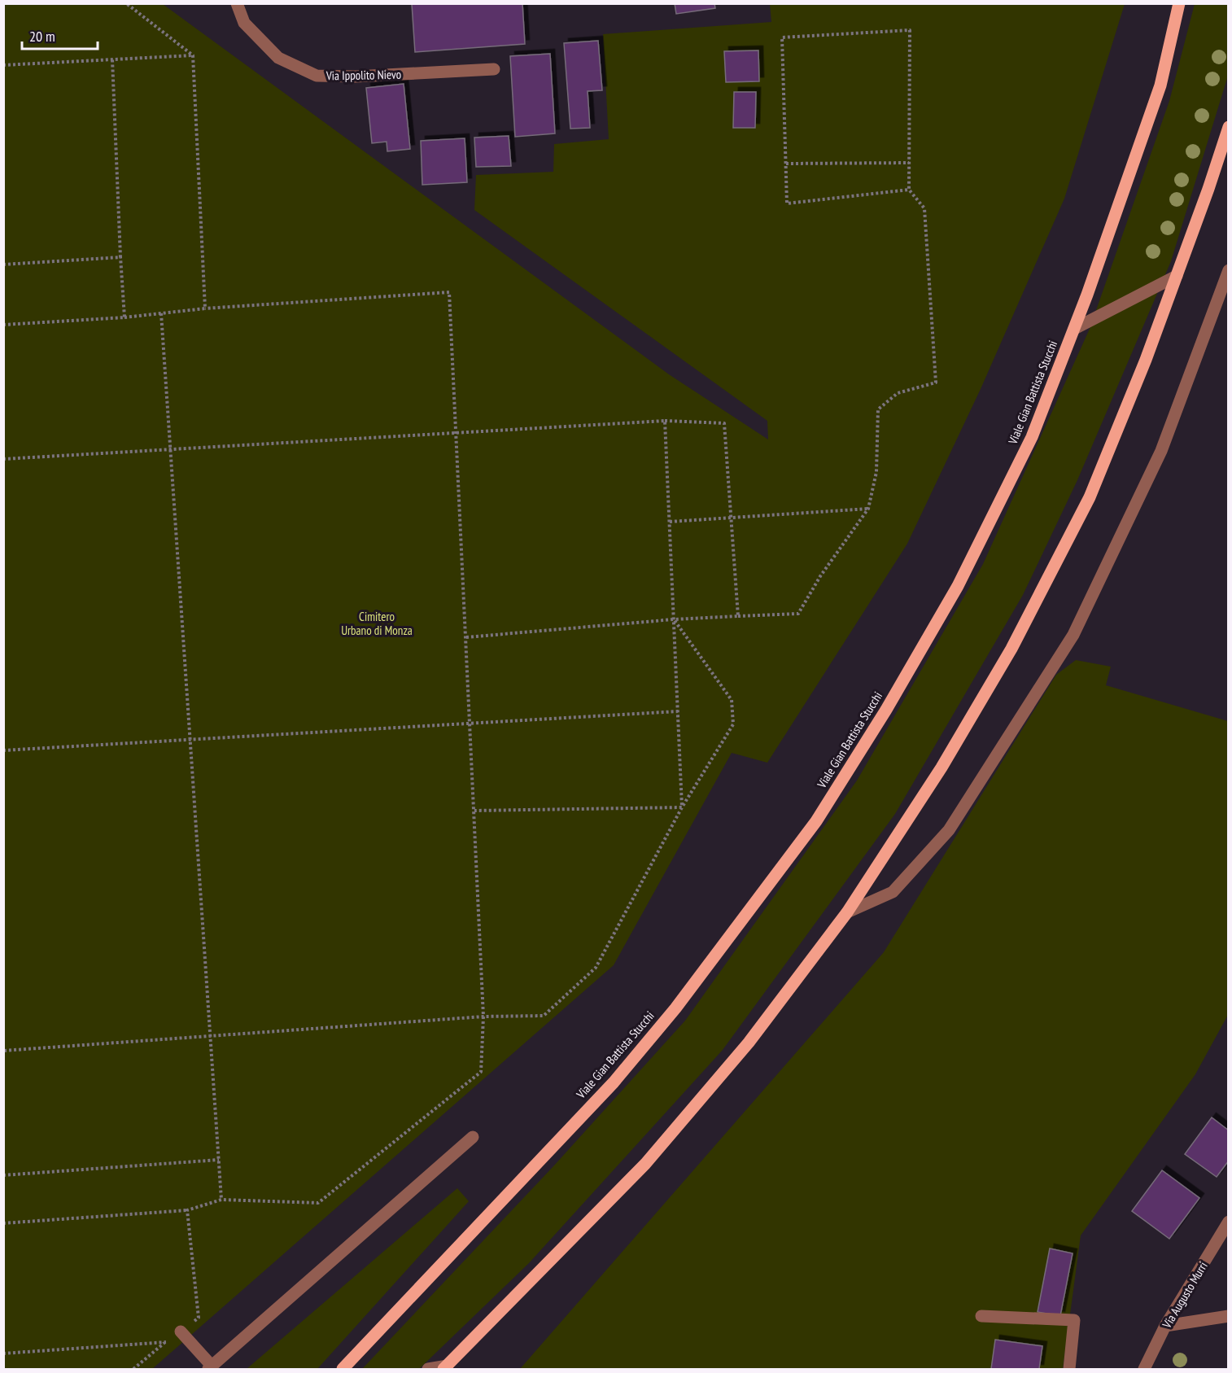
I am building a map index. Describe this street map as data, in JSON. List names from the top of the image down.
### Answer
{
  "streets": {
    "main road": ["Viale Gian Battista Stucchi"],
    "street": ["Via Ippolito Nievo", "Via Augusto Murri"]
  },
  "parks": ["Cimitero Urbano di Monza"],
  "scale_bar": "20 m"
}
